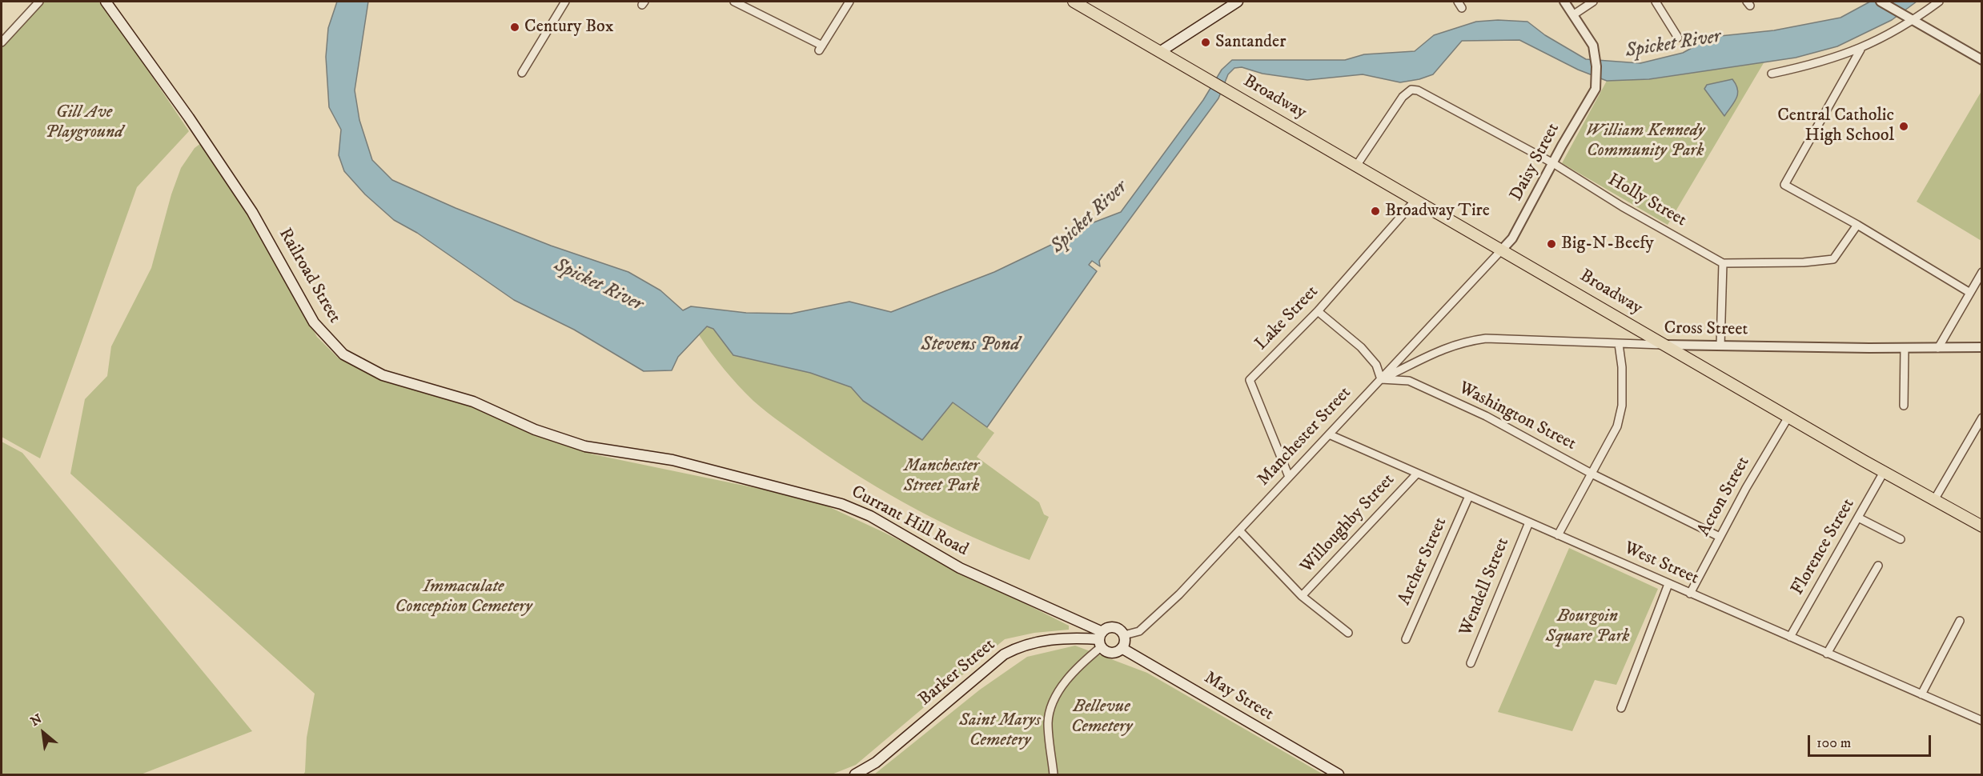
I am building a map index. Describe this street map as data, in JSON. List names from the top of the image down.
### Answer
{
  "streets": {
    "main road": [
      "Broadway",
      "Railroad Street",
      "Currant Hill Road",
      "Barker Street",
      "May Street"
    ],
    "street": [
      "Daisy Street",
      "Holly Street",
      "Lake Street",
      "Cross Street",
      "Washington Street",
      "Manchester Street",
      "Acton Street",
      "Willoughby Street",
      "Florence Street",
      "Archer Street",
      "West Street",
      "Wendell Street"
    ]
  },
  "crossings": [
    ["Broadway", "Daisy Street"],
    ["Broadway", "Holly Street"],
    ["Broadway", "Lake Street"],
    ["Broadway", "Cross Street"],
    ["Broadway", "Manchester Street"],
    ["Broadway", "Acton Street"],
    ["Broadway", "Florence Street"],
    ["Daisy Street", "Holly Street"],
    ["Daisy Street", "Manchester Street"],
    ["Railroad Street", "Currant Hill Road"],
    ["Lake Street", "Manchester Street"],
    ["Cross Street", "Washington Street"],
    ["Cross Street", "Manchester Street"],
    ["Washington Street", "Manchester Street"],
    ["Washington Street", "Acton Street"],
    ["Manchester Street", "West Street"],
    ["Acton Street", "West Street"],
    ["Currant Hill Road", "Barker Street"],
    ["Willoughby Street", "West Street"],
    ["Florence Street", "West Street"],
    ["Archer Street", "West Street"],
    ["West Street", "Wendell Street"]
  ],
  "water": ["Spicket River", "Stevens Pond"],
  "parks": [
    "Gill Ave Playground",
    "William Kennedy Community Park",
    "Manchester Street Park",
    "Immaculate Conception Cemetery",
    "Bourgoin Square Park",
    "Bellevue Cemetery",
    "Saint Marys Cemetery"
  ],
  "places": [
    "Century Box",
    "Santander",
    "Central Catholic High School",
    "Broadway Tire",
    "Big-N-Beefy"
  ],
  "scale_bar": "100 m",
  "north": "top left"
}
